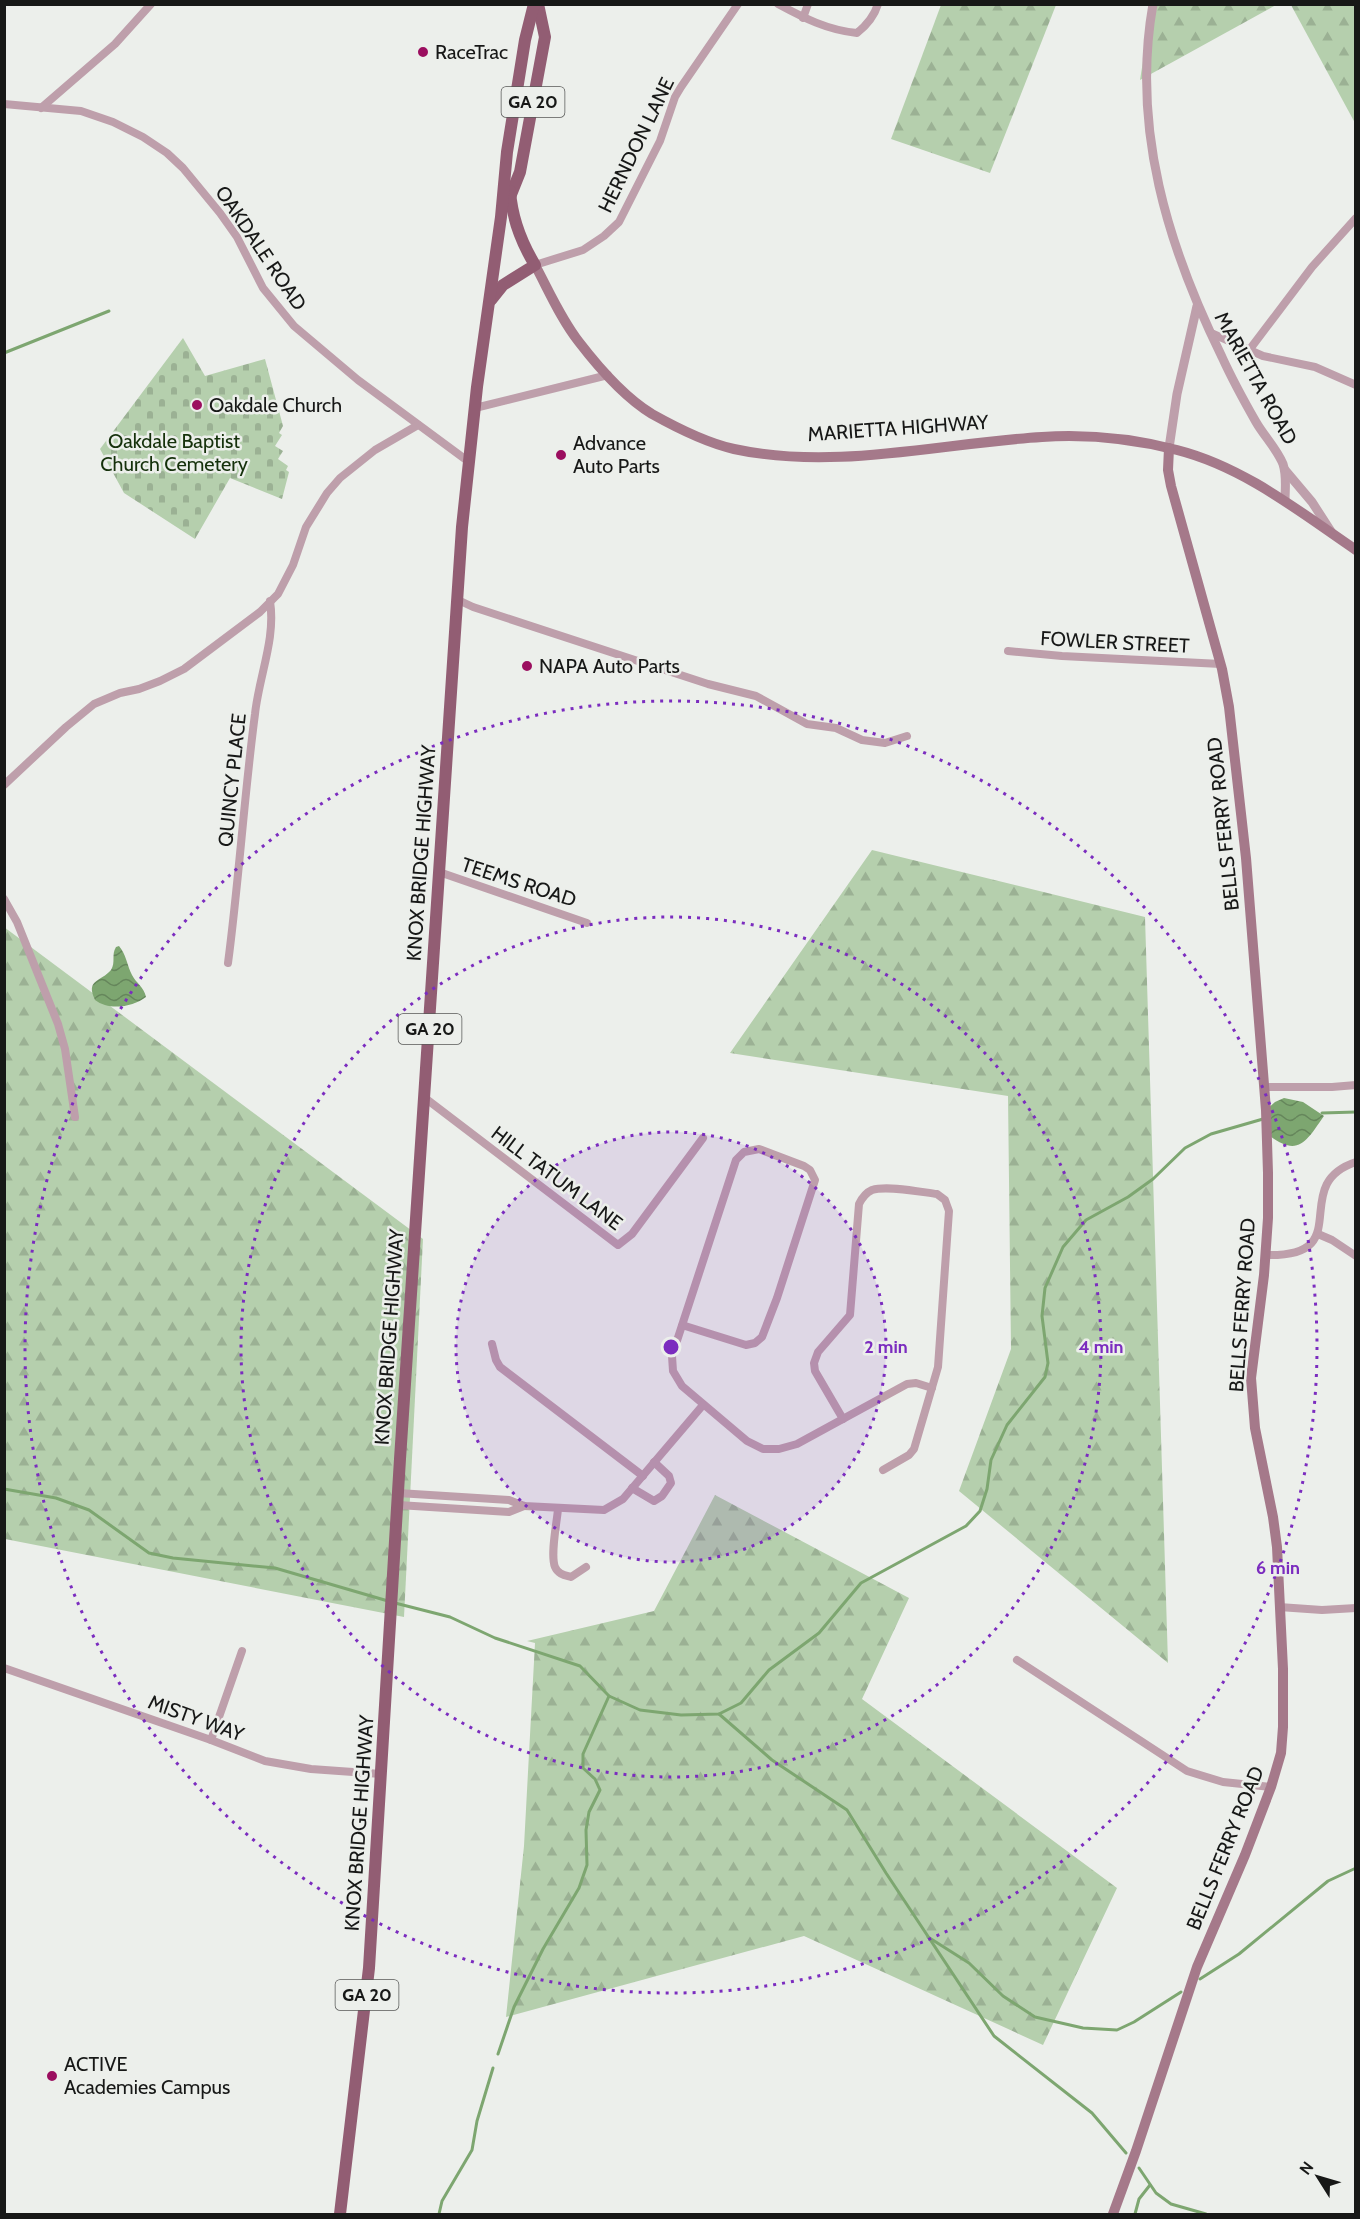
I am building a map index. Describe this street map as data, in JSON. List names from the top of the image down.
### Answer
{
  "streets": {
    "main road": [
      "GA 20",
      "MARIETTA HIGHWAY",
      "BELLS FERRY ROAD",
      "KNOX BRIDGE HIGHWAY"
    ],
    "street": [
      "HERNDON LANE",
      "OAKDALE ROAD",
      "MARIETTA ROAD",
      "FOWLER STREET",
      "QUINCY PLACE",
      "TEEMS ROAD",
      "HILL TATUM LANE",
      "MISTY WAY"
    ]
  },
  "crossings": [
    ["HERNDON LANE", "MARIETTA HIGHWAY"],
    ["OAKDALE ROAD", "MARIETTA HIGHWAY"],
    ["OAKDALE ROAD", "KNOX BRIDGE HIGHWAY"],
    ["MARIETTA ROAD", "MARIETTA HIGHWAY"],
    ["MARIETTA ROAD", "BELLS FERRY ROAD"],
    ["MARIETTA HIGHWAY", "BELLS FERRY ROAD"],
    ["MARIETTA HIGHWAY", "KNOX BRIDGE HIGHWAY"],
    ["FOWLER STREET", "BELLS FERRY ROAD"],
    ["KNOX BRIDGE HIGHWAY", "TEEMS ROAD"],
    ["KNOX BRIDGE HIGHWAY", "HILL TATUM LANE"],
    ["KNOX BRIDGE HIGHWAY", "MISTY WAY"]
  ],
  "parks": ["Oakdale Baptist Church Cemetery"],
  "places": [
    "RaceTrac",
    "Oakdale Church",
    "Advance Auto Parts",
    "NAPA Auto Parts",
    "ACTIVE Academies Campus"
  ],
  "north": "top left",
  "rings": ["2 min", "4 min", "6 min"]
}
